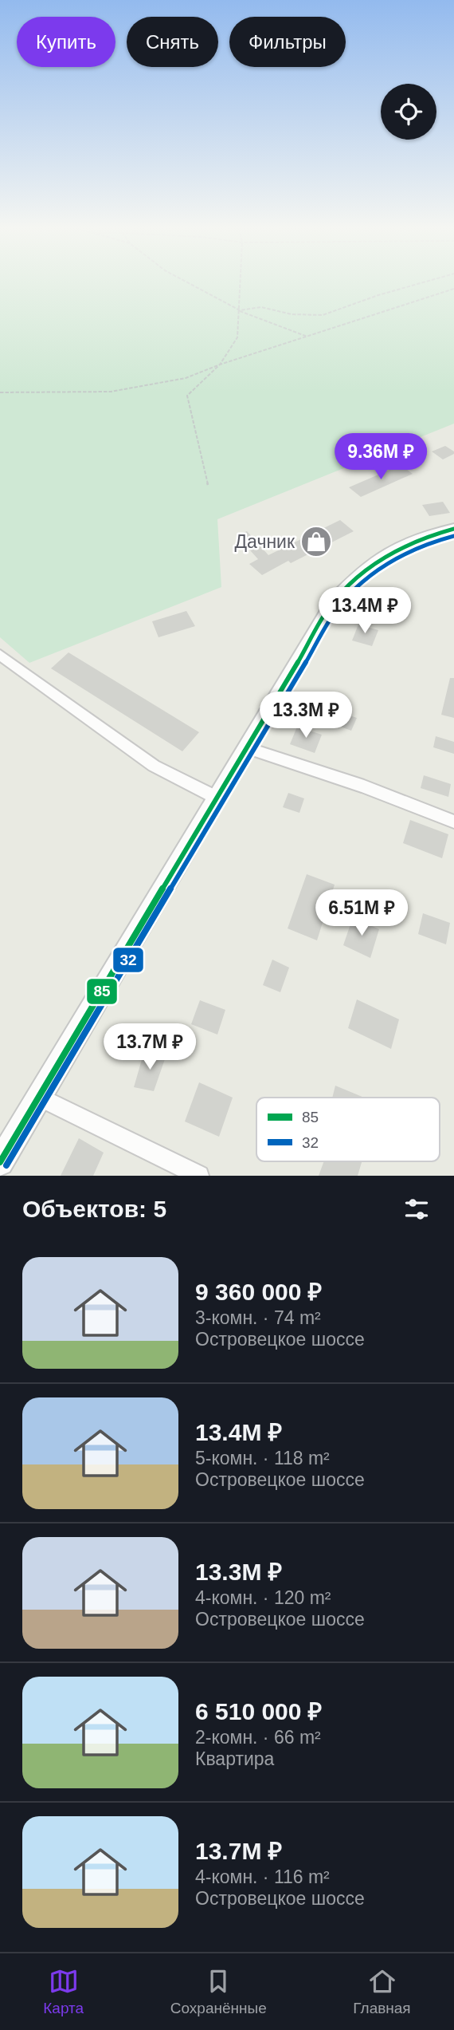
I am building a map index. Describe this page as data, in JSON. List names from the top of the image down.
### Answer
{
  "places": {
    "shop": ["Дачник"]
  },
  "lines": ["transit line 85", "transit line 32"],
  "legend": ["85", "32"],
  "page": {
    "chip": ["Купить", "Снять", "Фильтры"],
    "price": [
      "9.36M ₽",
      "13.4M ₽",
      "13.3M ₽",
      "6.51M ₽",
      "13.7M ₽"
    ],
    "heading": "Объектов: 5",
    "list": [
      {
        "name": "9 360 000 ₽",
        "note": "3-комн. · 74 m² · Островецкое шоссе"
      },
      {
        "name": "13.4M ₽",
        "note": "5-комн. · 118 m² · Островецкое шоссе"
      },
      {
        "name": "13.3M ₽",
        "note": "4-комн. · 120 m² · Островецкое шоссе"
      },
      {
        "name": "6 510 000 ₽",
        "note": "2-комн. · 66 m² · Квартира"
      },
      {
        "name": "13.7M ₽",
        "note": "4-комн. · 116 m² · Островецкое шоссе"
      }
    ],
    "tabs": ["Карта", "Сохранённые", "Главная"]
  }
}
